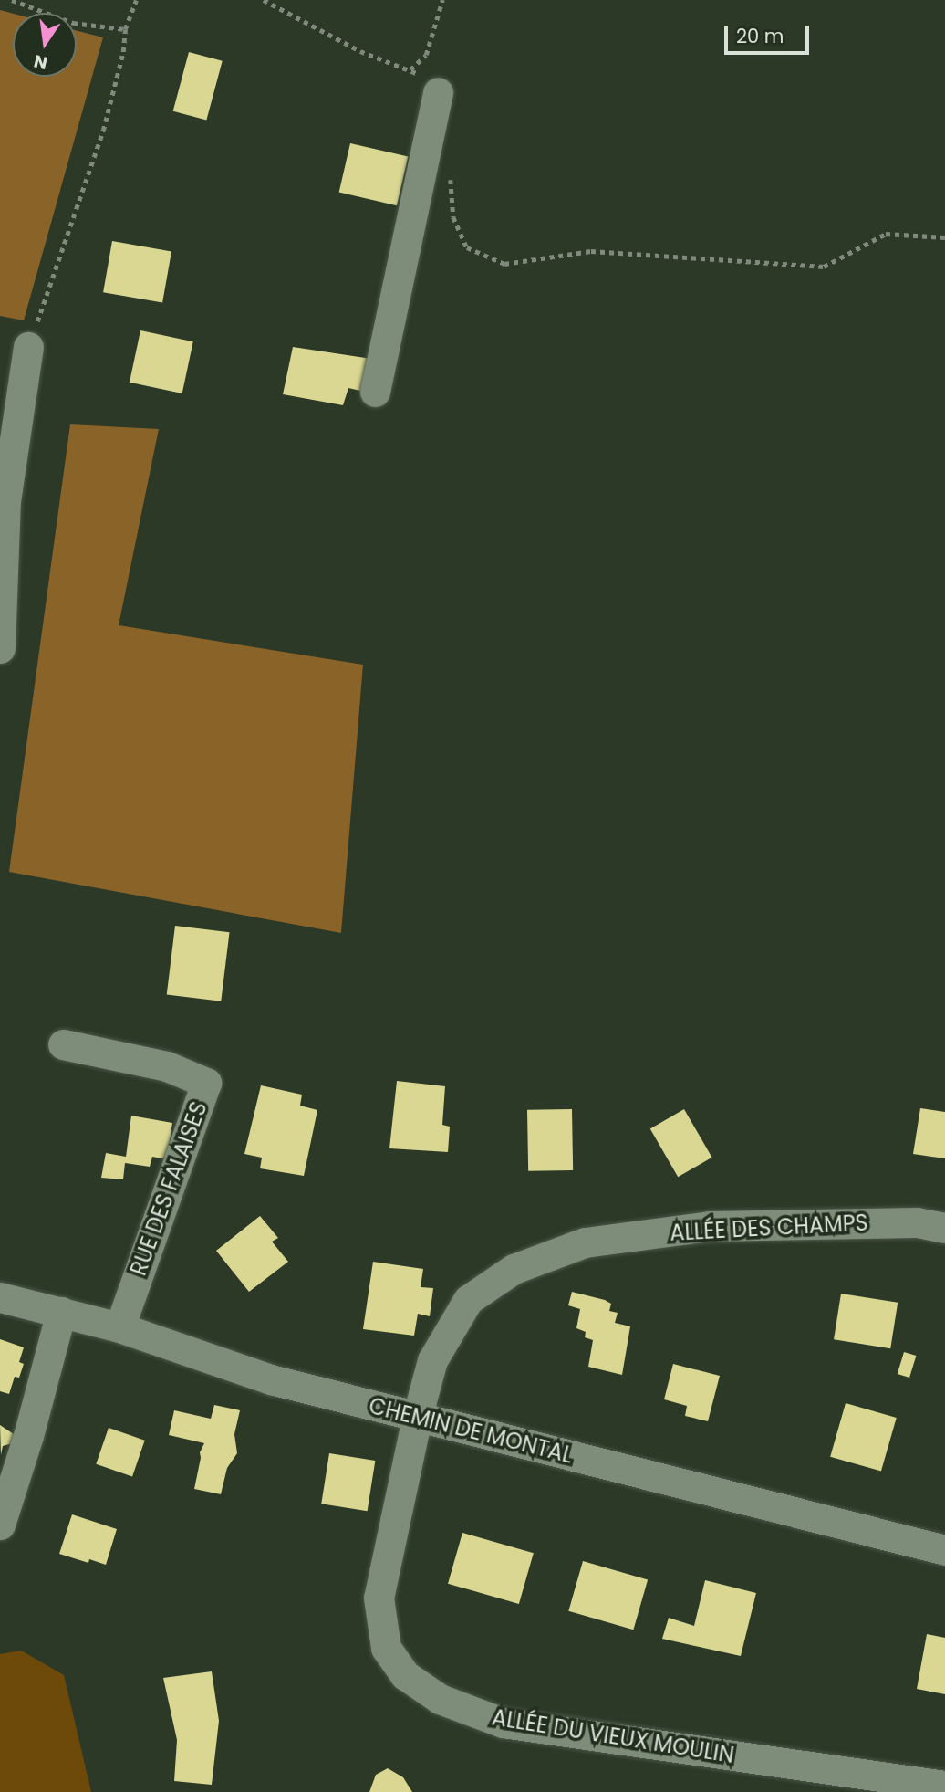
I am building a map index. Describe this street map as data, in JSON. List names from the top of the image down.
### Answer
{
  "streets": {
    "street": [
      "RUE DES FALAISES",
      "ALLÉE DES CHAMPS",
      "CHEMIN DE MONTAL",
      "ALLÉE DU VIEUX MOULIN"
    ]
  },
  "crossings": [
    ["RUE DES FALAISES", "CHEMIN DE MONTAL"],
    ["ALLÉE DES CHAMPS", "CHEMIN DE MONTAL"],
    ["ALLÉE DES CHAMPS", "ALLÉE DU VIEUX MOULIN"],
    ["CHEMIN DE MONTAL", "ALLÉE DU VIEUX MOULIN"]
  ],
  "scale_bar": "20 m",
  "north": "bottom"
}
